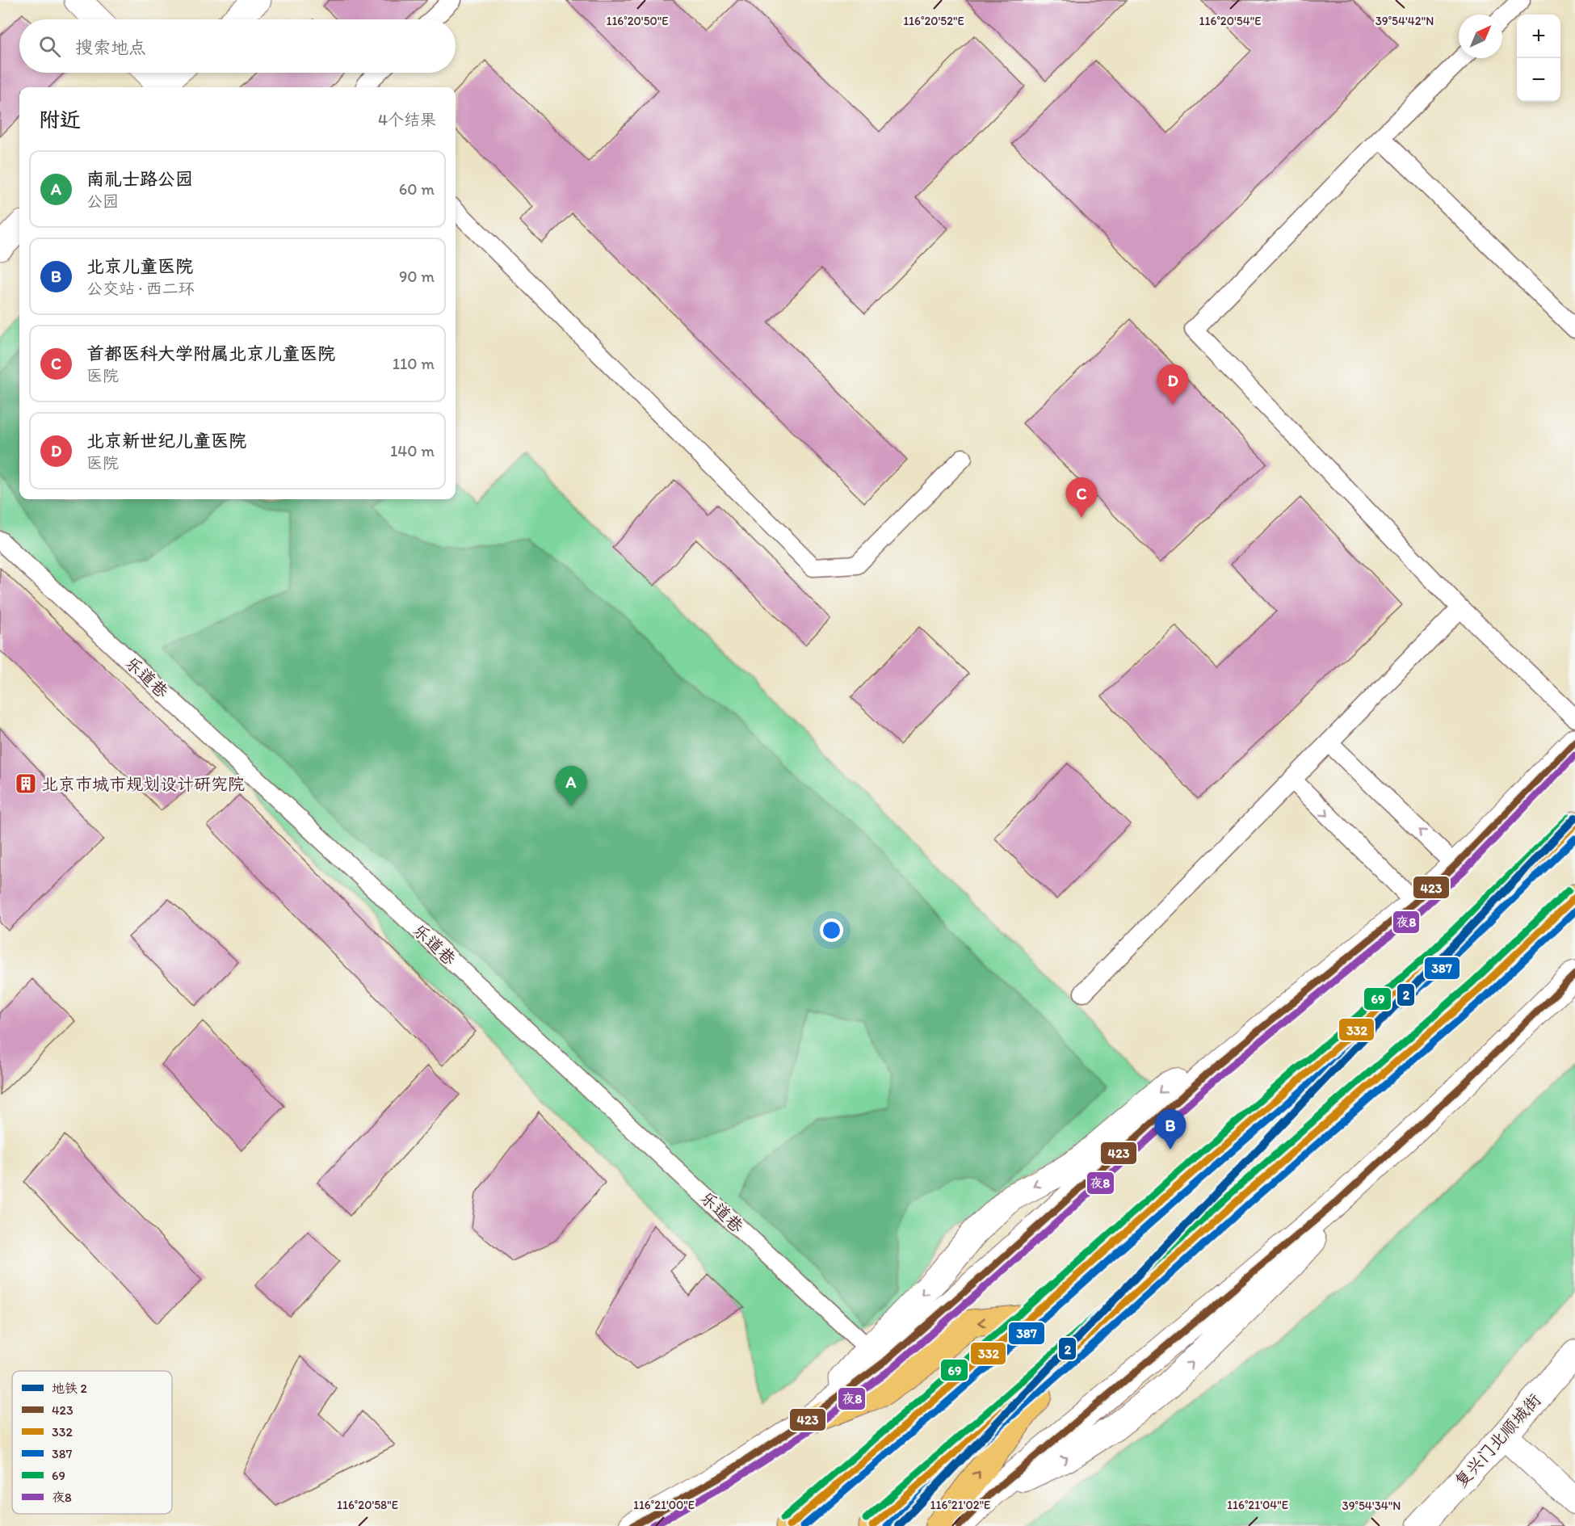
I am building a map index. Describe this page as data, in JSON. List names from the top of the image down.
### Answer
{
  "streets": {
    "street": ["复兴门北顺城街"],
    "lane": ["乐道巷"]
  },
  "places": {
    "building": ["北京市城市规划设计研究院"]
  },
  "lines": [
    "transit line 423",
    "transit line 夜8",
    "metro line 2",
    "transit line 69",
    "transit line 332",
    "transit line 387"
  ],
  "legend": [
    "地铁 2",
    "423",
    "332",
    "387",
    "69",
    "夜8"
  ],
  "north": "top right",
  "page": {
    "map_buttons": ["+", "−"],
    "search": "搜索地点",
    "heading": ["附近", "4个结果"],
    "list": [
      {
        "mark": "A",
        "name": "南礼士路公园",
        "note": "公园",
        "value": "60 m"
      },
      {
        "mark": "B",
        "name": "北京儿童医院",
        "note": "公交站 · 西二环",
        "value": "90 m"
      },
      {
        "mark": "C",
        "name": "首都医科大学附属北京儿童医院",
        "note": "医院",
        "value": "110 m"
      },
      {
        "mark": "D",
        "name": "北京新世纪儿童医院",
        "note": "医院",
        "value": "140 m"
      }
    ],
    "pins": [
      "D",
      "C",
      "A",
      "B"
    ]
  },
  "coordinates": [
    "39°54'42\"N",
    "116°20'50\"E",
    "116°20'52\"E",
    "116°20'54\"E",
    "116°20'58\"E",
    "116°21'00\"E",
    "116°21'02\"E",
    "116°21'04\"E",
    "39°54'34\"N"
  ]
}
